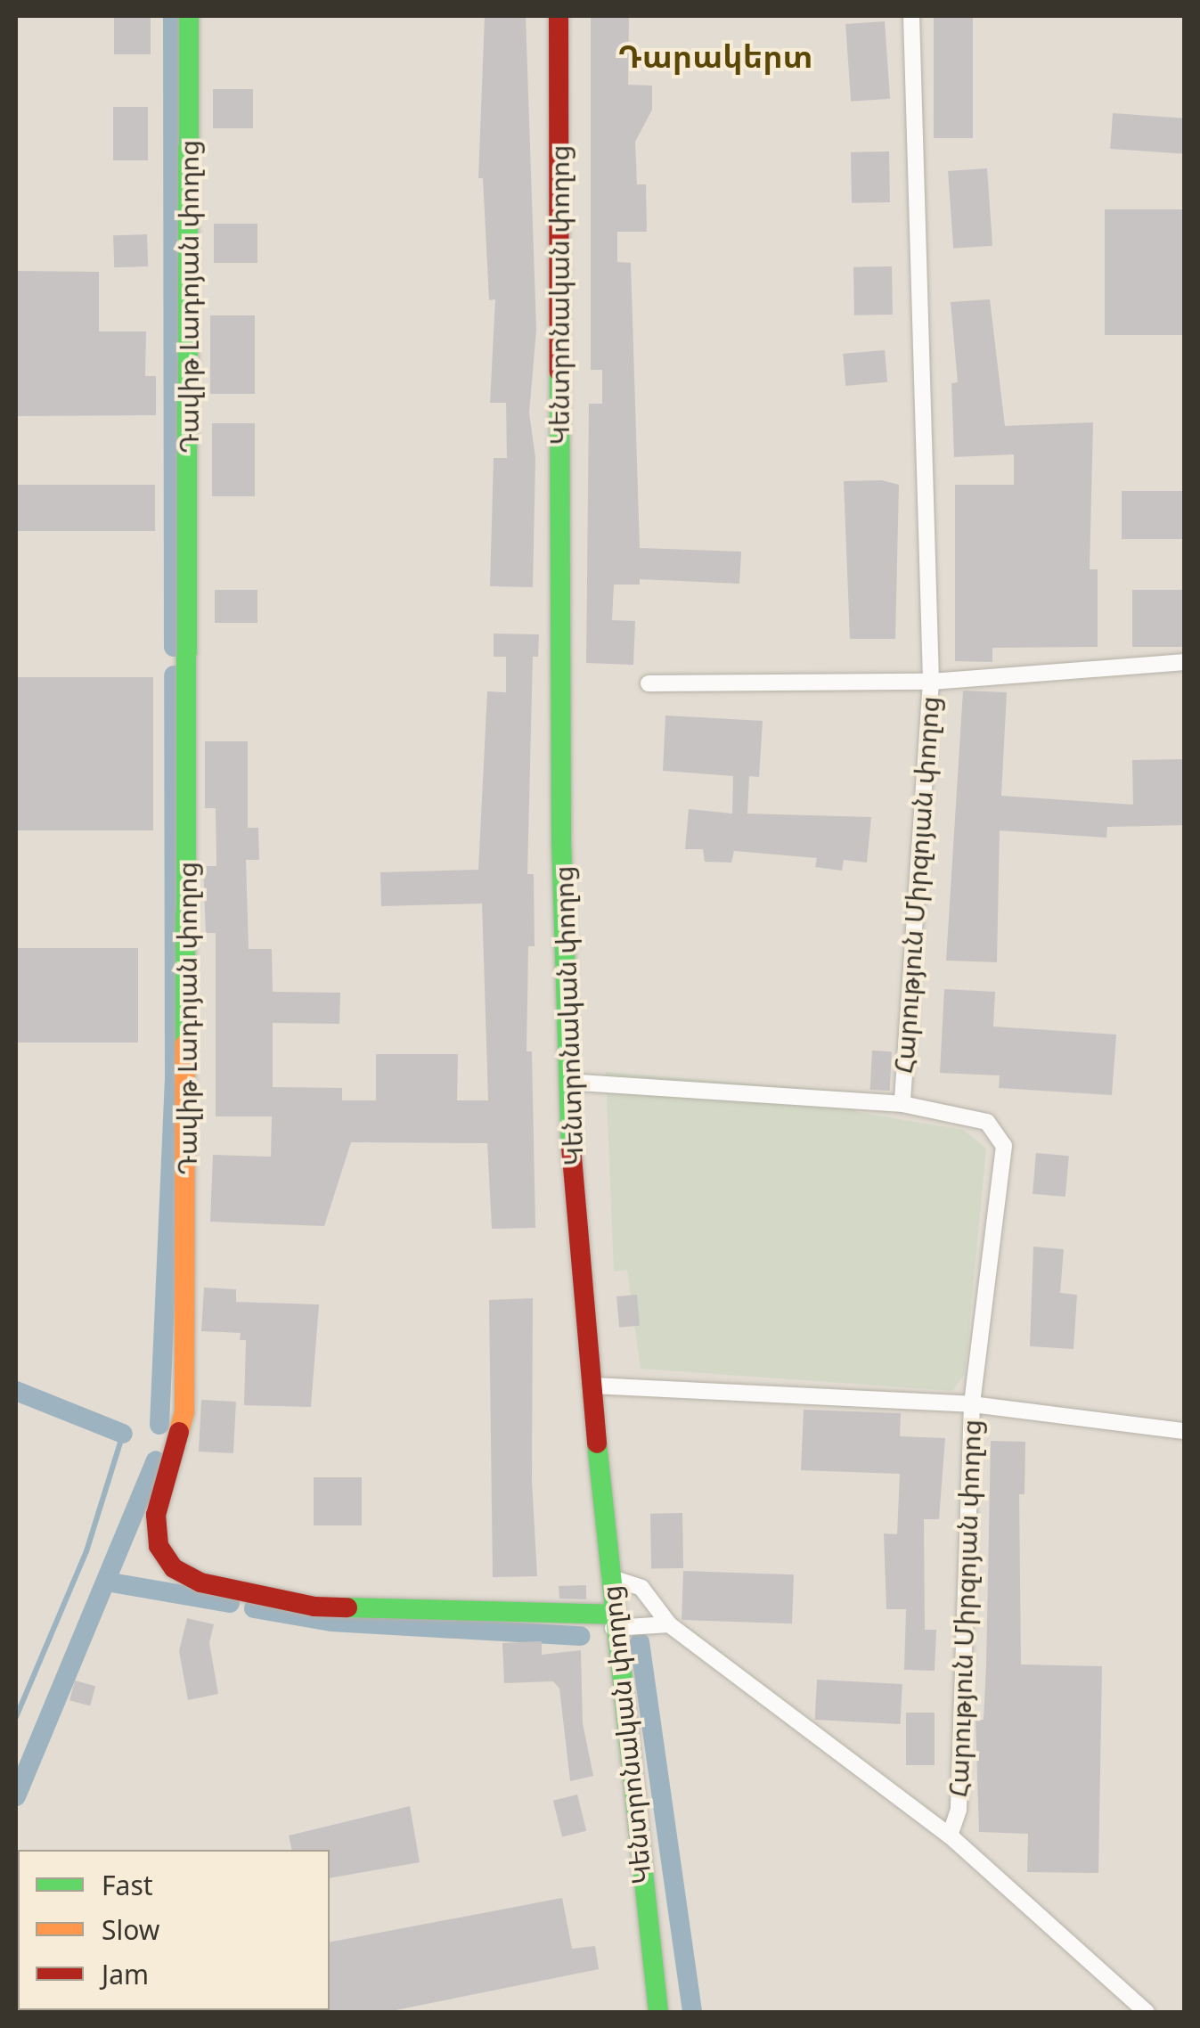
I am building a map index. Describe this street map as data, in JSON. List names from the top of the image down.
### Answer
{
  "streets": {
    "street": ["Կենտրոնական փողոց", "Դավիթ Լադոյան փողոց", "Հարություն Միրզոյան փողոց"]
  },
  "crossings": [
    ["Կենտրոնական փողոց", "Դավիթ Լադոյան փողոց"]
  ],
  "districts": ["Դարակերտ"],
  "legend": ["Fast", "Slow", "Jam"]
}
